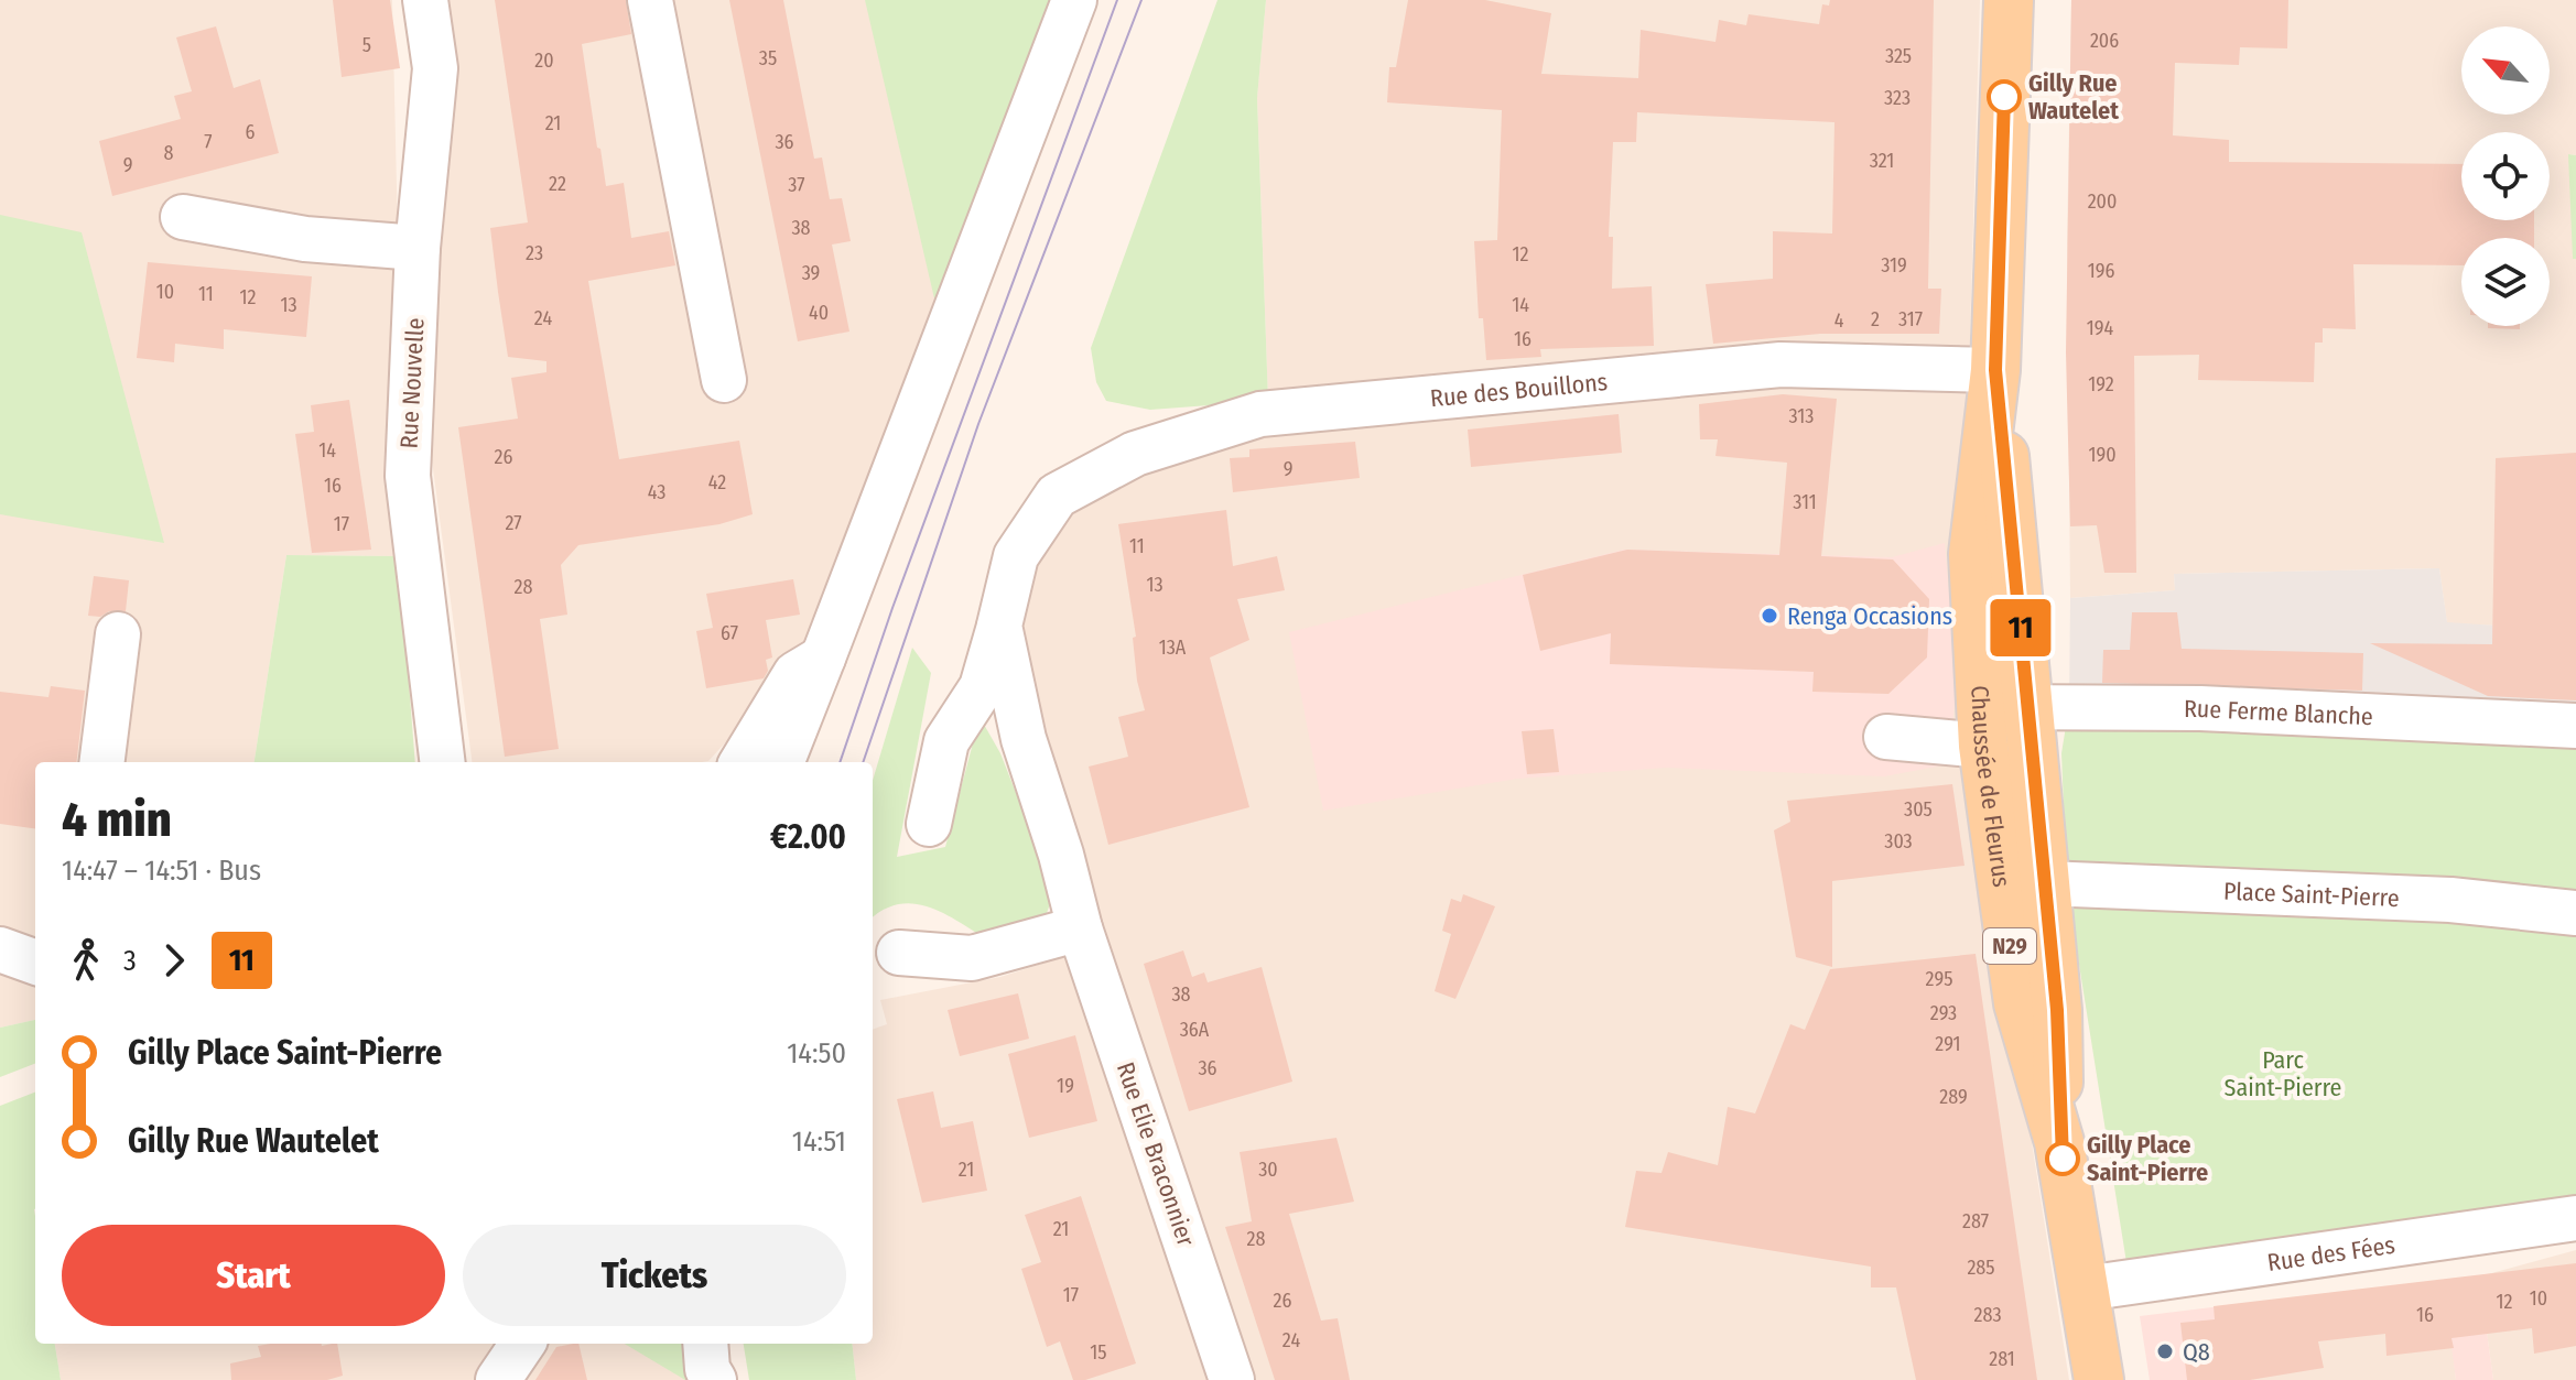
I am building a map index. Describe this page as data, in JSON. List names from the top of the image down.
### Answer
{
  "streets": {
    "main road": ["Chaussée de Fleurus", "N29"],
    "street": [
      "Rue Nouvelle",
      "Rue des Bouillons",
      "Rue Ferme Blanche",
      "Place Saint-Pierre",
      "Rue Elie Braconnier",
      "Rue des Fées"
    ]
  },
  "crossings": [
    ["Rue des Bouillons", "Chaussée de Fleurus"],
    ["Rue des Bouillons", "Rue Elie Braconnier"],
    ["Rue Ferme Blanche", "Chaussée de Fleurus"],
    ["Chaussée de Fleurus", "Place Saint-Pierre"],
    ["Chaussée de Fleurus", "Rue des Fées"]
  ],
  "parks": ["Parc Saint-Pierre"],
  "places": [
    "Gilly Rue Wautelet",
    "Renga Occasions",
    "Gilly Place Saint-Pierre",
    "Q8"
  ],
  "lines": ["bus line 11"],
  "house_numbers": [
    "206",
    "5",
    "325",
    "35",
    "20",
    "323",
    "21",
    "6",
    "7",
    "36",
    "8",
    "321",
    "9",
    "22",
    "37",
    "200",
    "38",
    "23",
    "12",
    "319",
    "196",
    "39",
    "10",
    "11",
    "12",
    "13",
    "14",
    "40",
    "24",
    "2",
    "317",
    "4",
    "194",
    "16",
    "192",
    "313",
    "14",
    "190",
    "26",
    "9",
    "42",
    "16",
    "43",
    "311",
    "27",
    "17",
    "11",
    "13",
    "28",
    "67",
    "13A",
    "305",
    "303",
    "295",
    "38",
    "293",
    "36A",
    "291",
    "36",
    "19",
    "289",
    "21",
    "30",
    "287",
    "21",
    "28",
    "285",
    "17",
    "10",
    "26",
    "12",
    "283",
    "16",
    "24",
    "15",
    "281"
  ],
  "north": "top left",
  "page": {
    "on_map": "11",
    "heading": ["4 min", "14:47 – 14:51 · Bus", "€2.00"],
    "legs": ["3", "11"],
    "list": [
      {
        "name": "Gilly Place Saint-Pierre",
        "value": "14:50"
      },
      {
        "name": "Gilly Rue Wautelet",
        "value": "14:51"
      }
    ],
    "buttons": ["Start", "Tickets"]
  }
}
